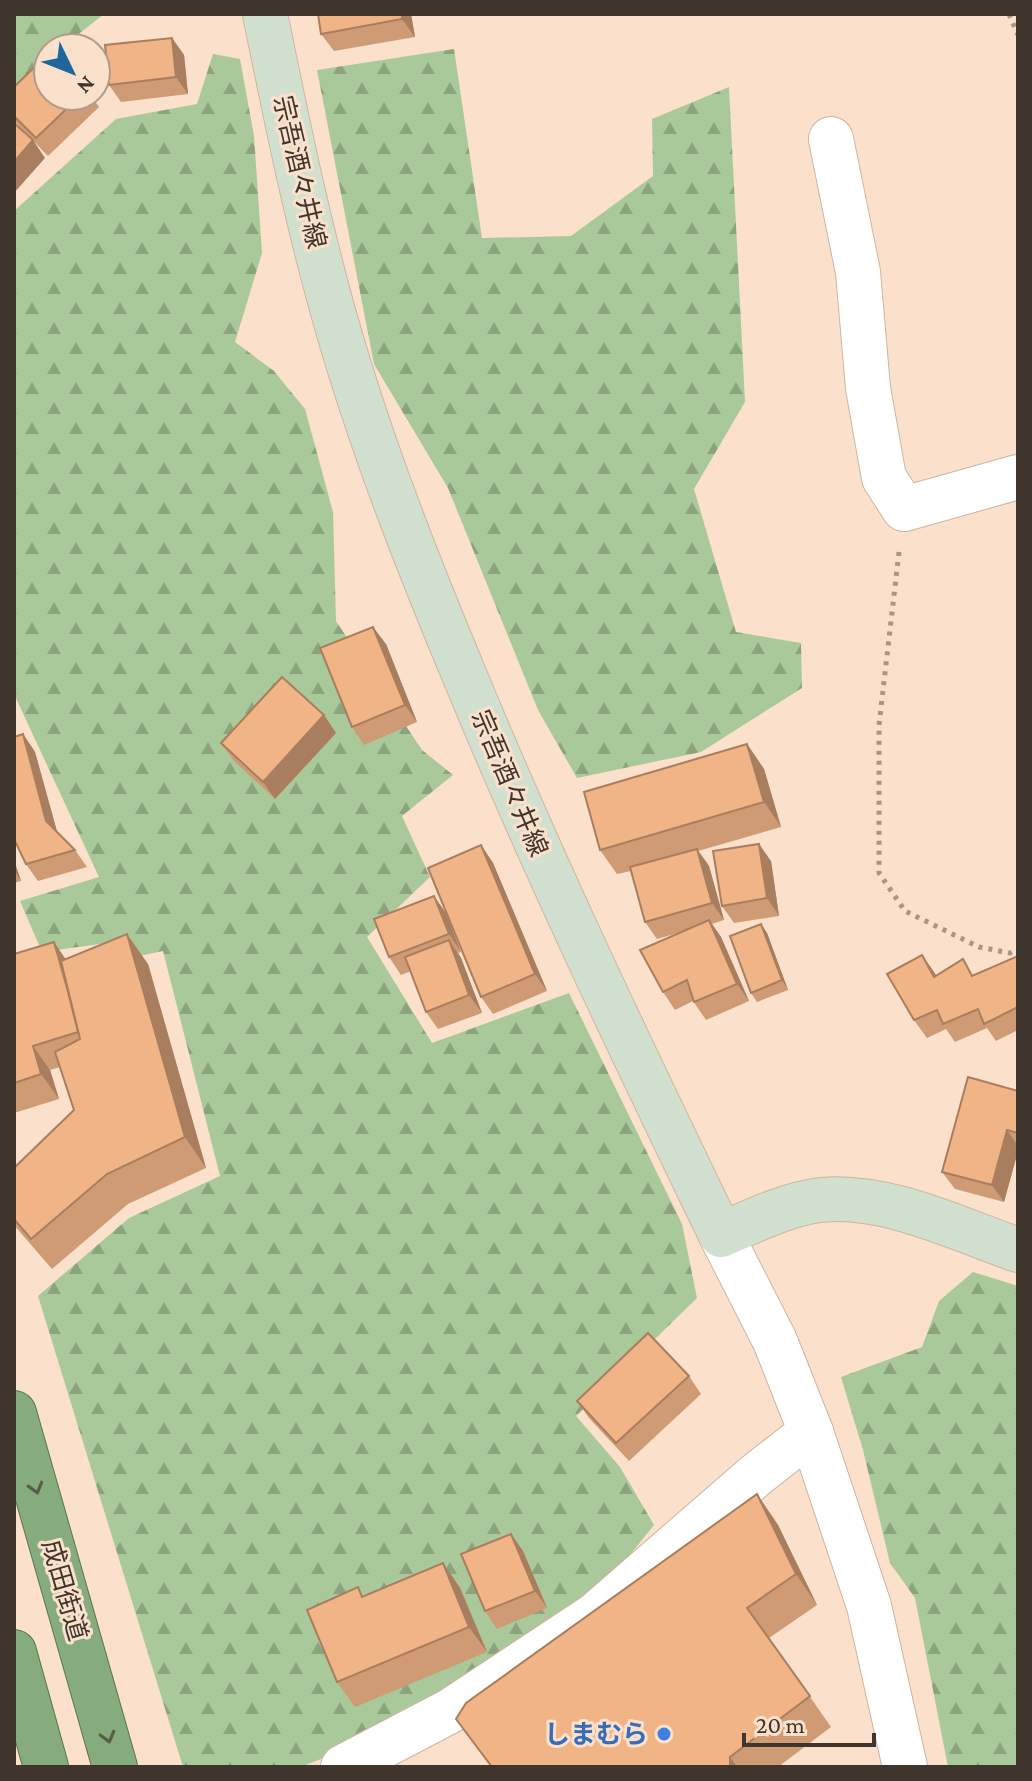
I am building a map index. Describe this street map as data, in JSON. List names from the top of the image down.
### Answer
{
  "streets": {
    "highway": ["成田街道"],
    "main road": ["宗吾酒々井線"]
  },
  "places": ["しまむら"],
  "scale_bar": "20 m",
  "north": "bottom right"
}
